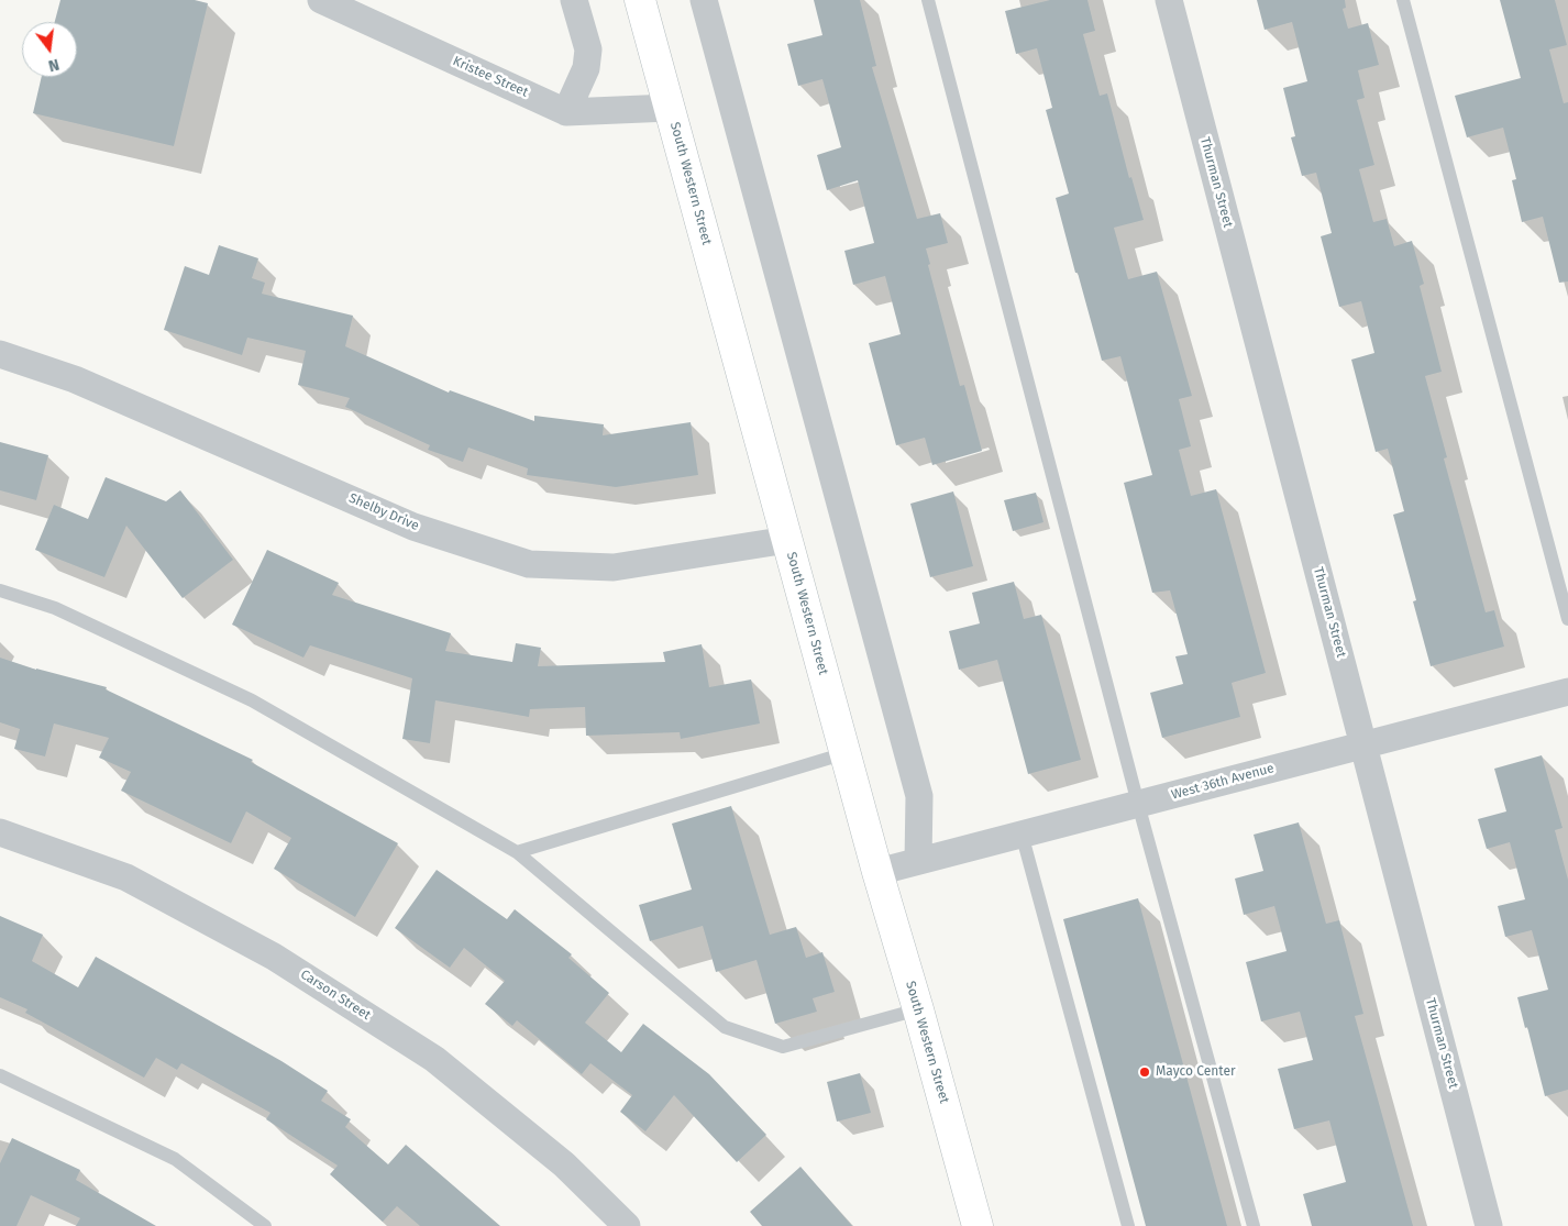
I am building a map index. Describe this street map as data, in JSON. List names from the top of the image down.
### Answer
{
  "streets": {
    "main road": ["South Western Street"],
    "street": [
      "Kristee Street",
      "Thurman Street",
      "Shelby Drive",
      "West 36th Avenue",
      "Carson Street"
    ]
  },
  "crossings": [
    ["Kristee Street", "South Western Street"],
    ["Thurman Street", "West 36th Avenue"],
    ["South Western Street", "Shelby Drive"],
    ["South Western Street", "West 36th Avenue"]
  ],
  "places": ["Mayco Center"],
  "north": "bottom"
}
